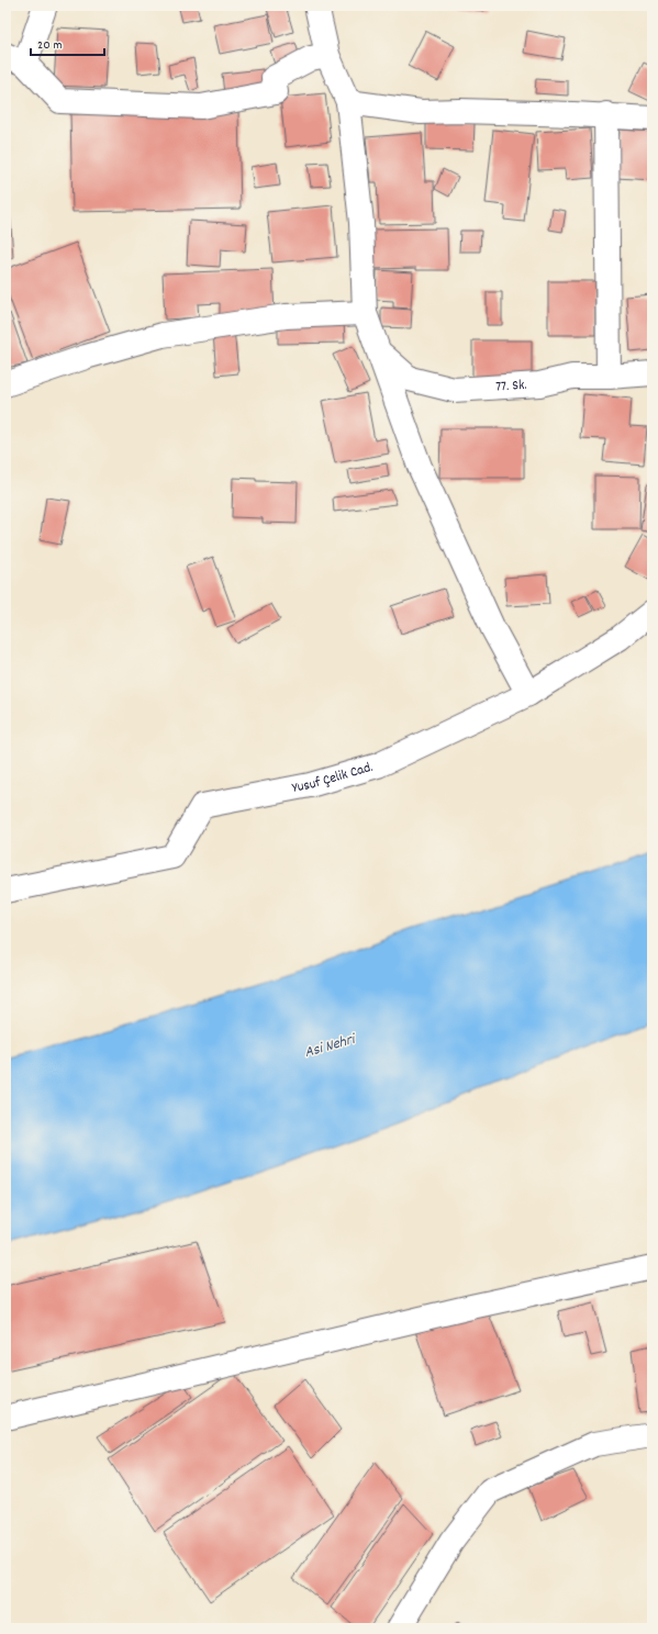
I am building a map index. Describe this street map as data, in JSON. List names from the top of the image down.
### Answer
{
  "streets": {
    "street": ["77. Sk.", "Yusuf Çelik Cad."]
  },
  "water": ["Asi Nehri"],
  "scale_bar": "20 m"
}
